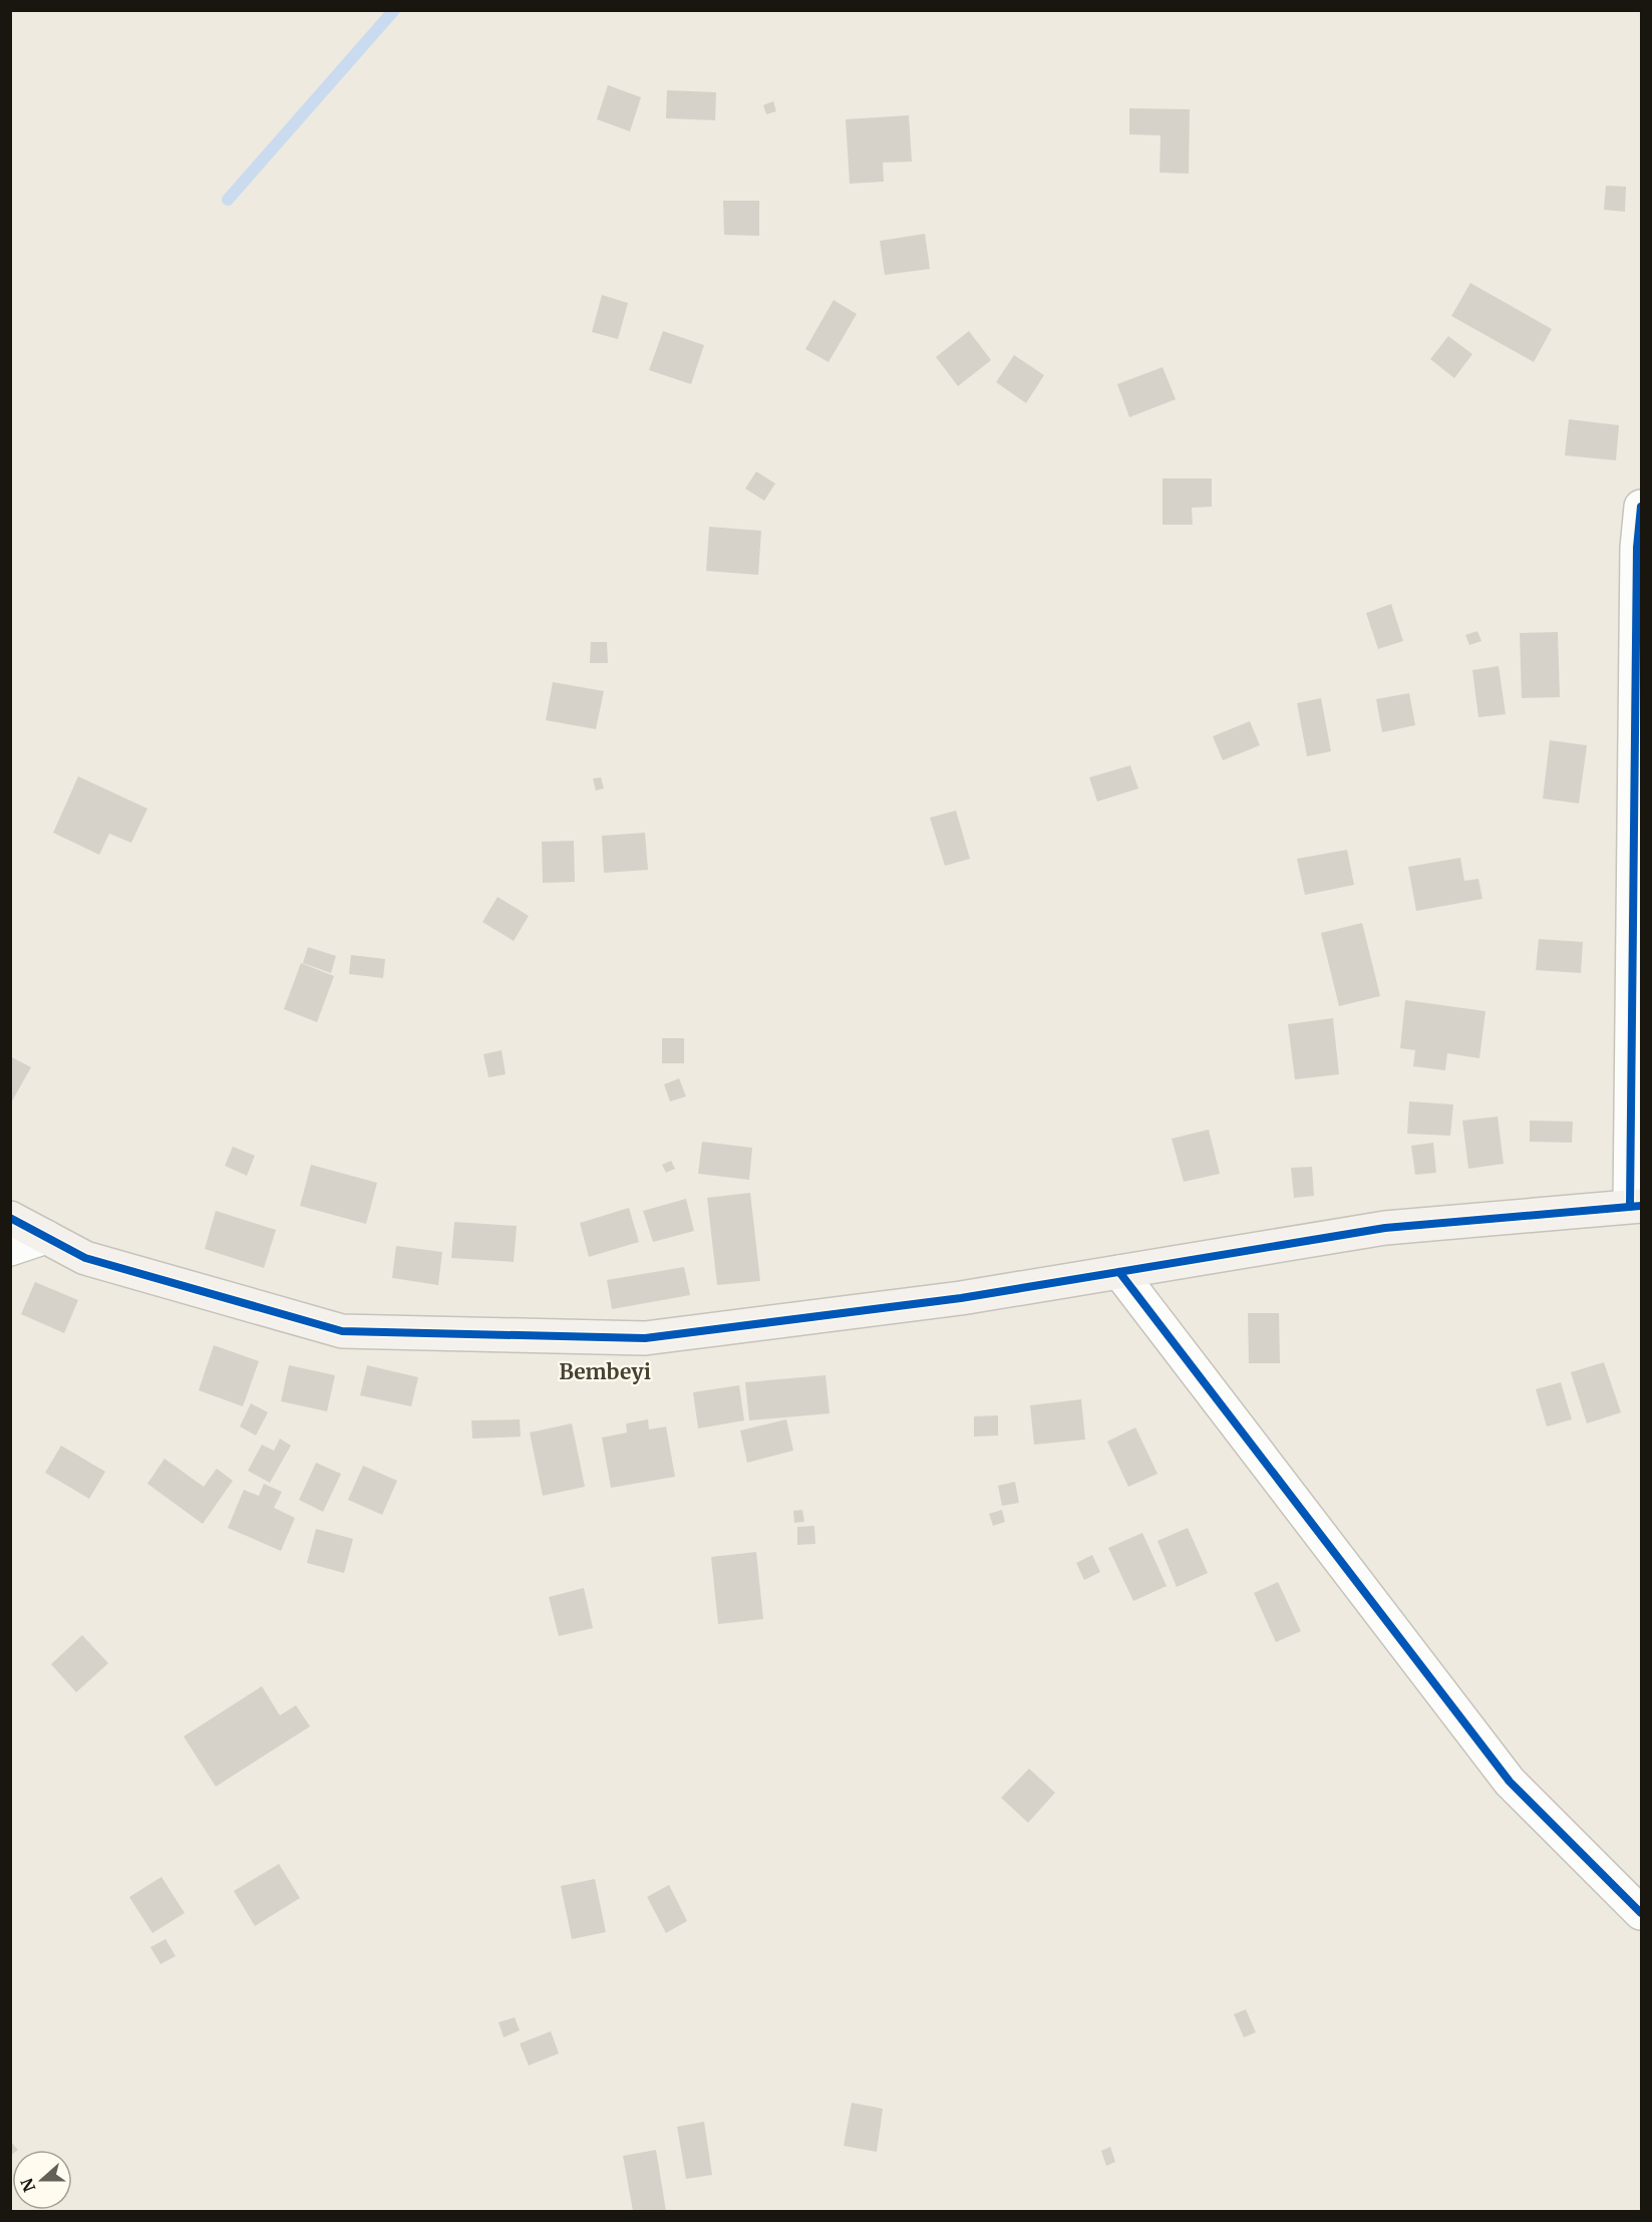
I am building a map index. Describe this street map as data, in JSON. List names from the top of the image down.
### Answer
{
  "districts": ["Bembeyi"],
  "north": "left"
}
